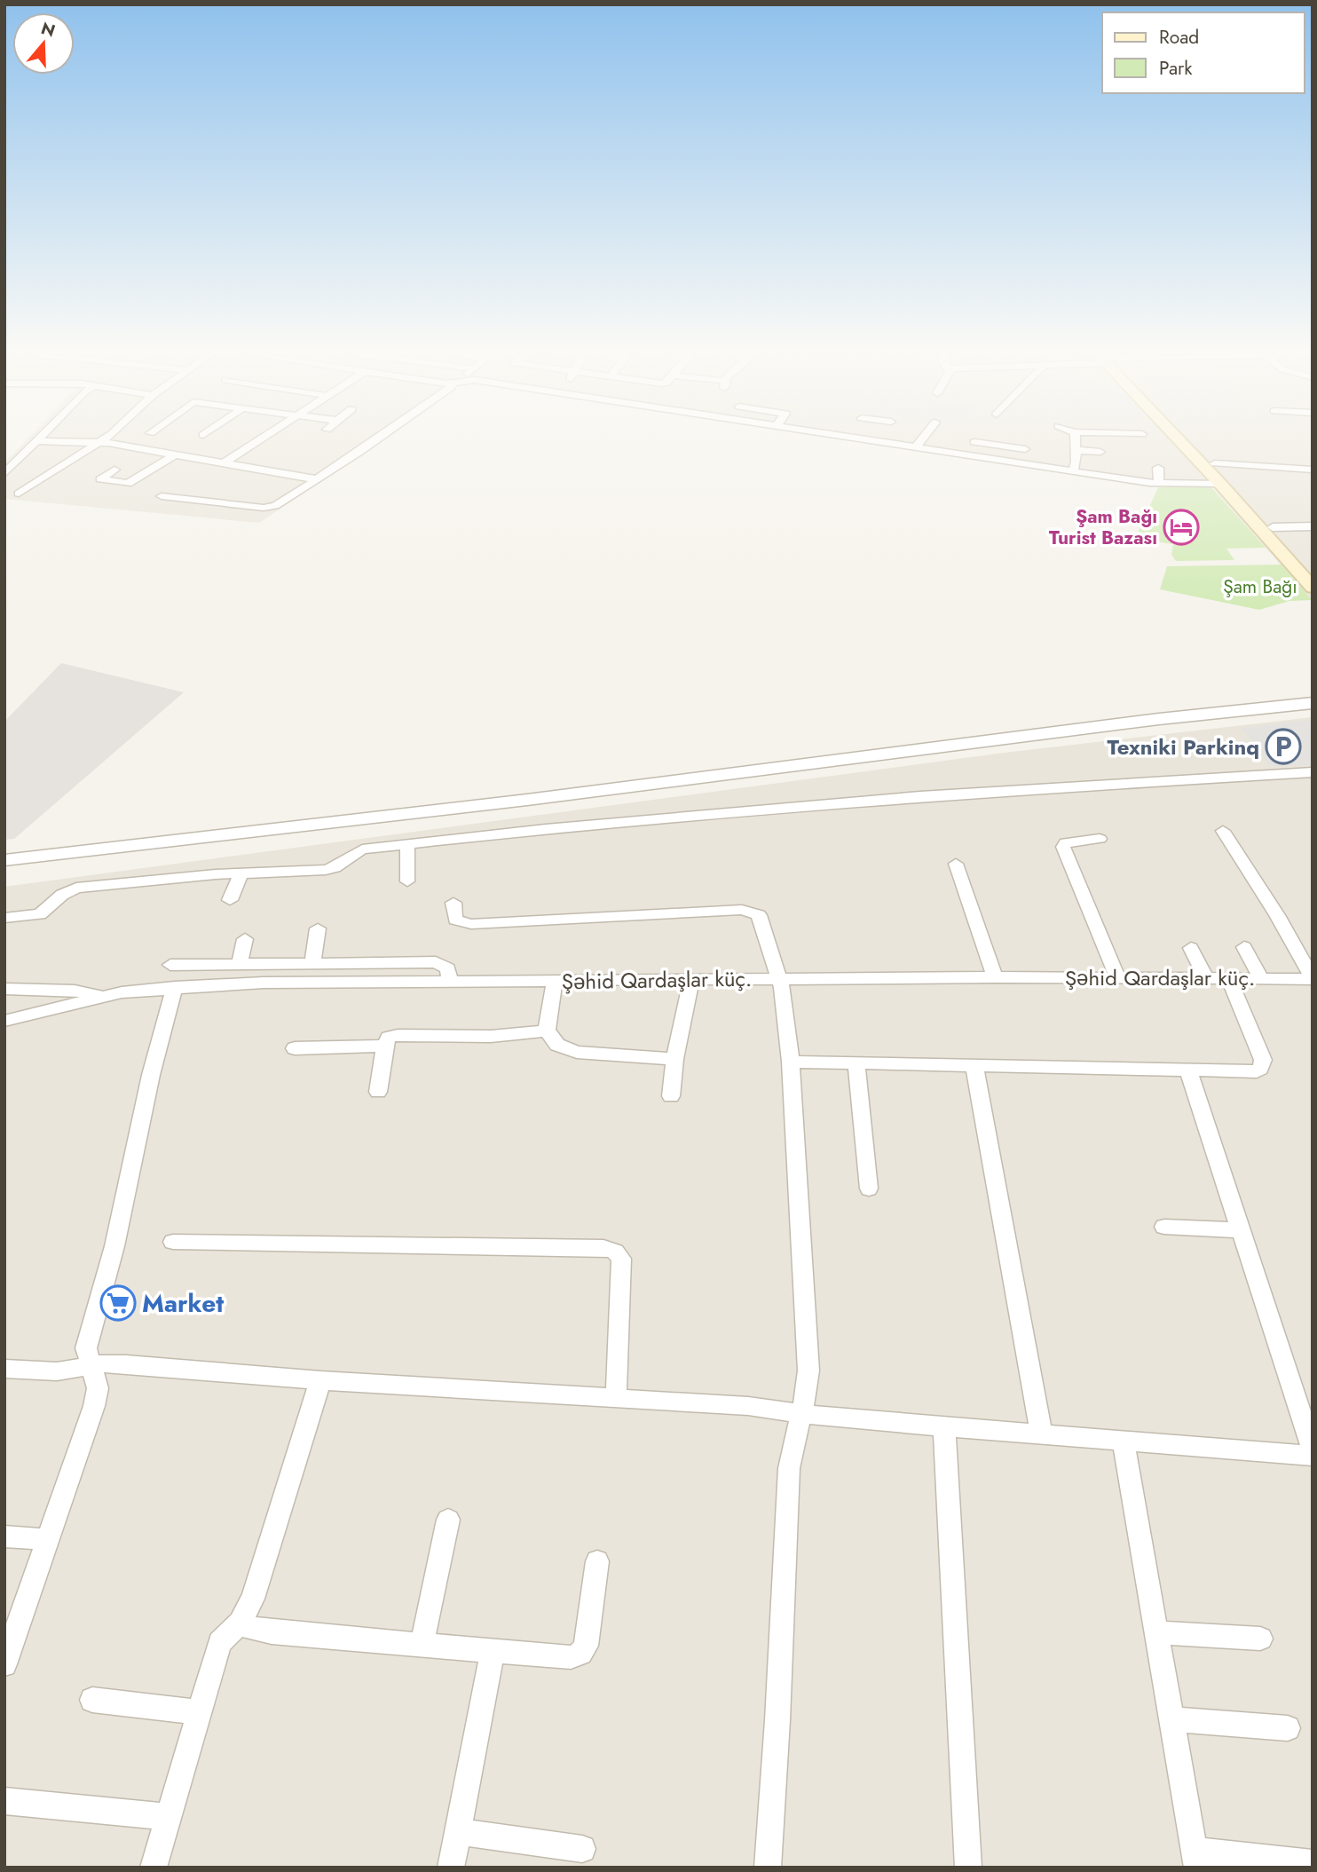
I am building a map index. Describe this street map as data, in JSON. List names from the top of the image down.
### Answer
{
  "streets": {
    "street": ["Şəhid Qardaşlar küç."]
  },
  "parks": ["Şam Bağı"],
  "places": {
    "hotel": ["Şam Bağı Turist Bazası"],
    "parking": ["Texniki Parkinq"],
    "supermarket": ["Market"]
  },
  "legend": ["Road", "Park"],
  "north": "top"
}
